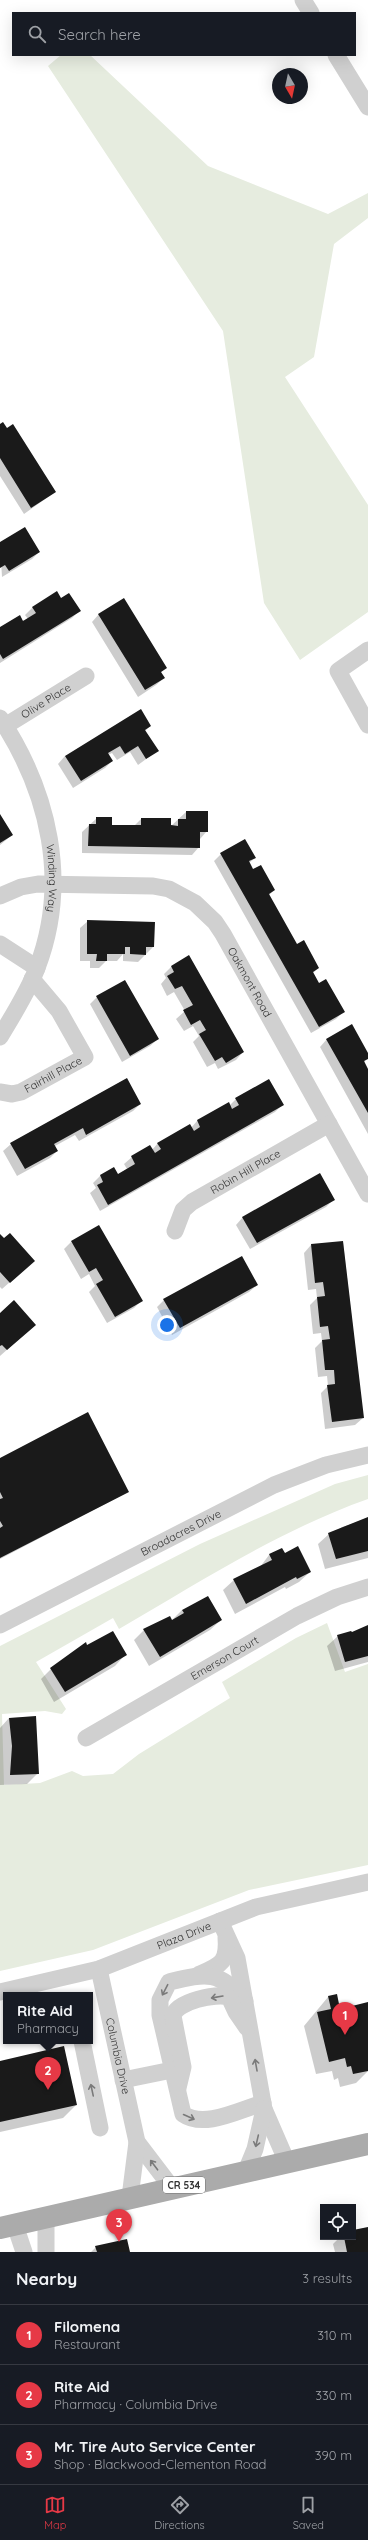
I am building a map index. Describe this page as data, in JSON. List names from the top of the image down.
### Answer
{
  "streets": {
    "main road": ["CR 534"],
    "street": [
      "Olive Place",
      "Winding Way",
      "Oakmont Road",
      "Fairhill Place",
      "Robin Hill Place",
      "Broadacres Drive",
      "Emerson Court",
      "Plaza Drive",
      "Columbia Drive"
    ]
  },
  "crossings": [
    ["Olive Place", "Winding Way"],
    ["Winding Way", "Oakmont Road"],
    ["Winding Way", "Fairhill Place"],
    ["Oakmont Road", "Robin Hill Place"],
    ["Plaza Drive", "Columbia Drive"],
    ["Columbia Drive", "CR 534"]
  ],
  "north": "bottom",
  "page": {
    "search": "Search here",
    "popup": ["Rite Aid", "Pharmacy"],
    "pins": ["1", "2", "3"],
    "heading": ["Nearby", "3 results"],
    "list": [
      {
        "mark": "1",
        "name": "Filomena",
        "note": "Restaurant",
        "value": "310 m"
      },
      {
        "mark": "2",
        "name": "Rite Aid",
        "note": "Pharmacy · Columbia Drive",
        "value": "330 m"
      },
      {
        "mark": "3",
        "name": "Mr. Tire Auto Service Center",
        "note": "Shop · Blackwood-Clementon Road",
        "value": "390 m"
      }
    ],
    "nav": ["Map", "Directions", "Saved"]
  }
}
